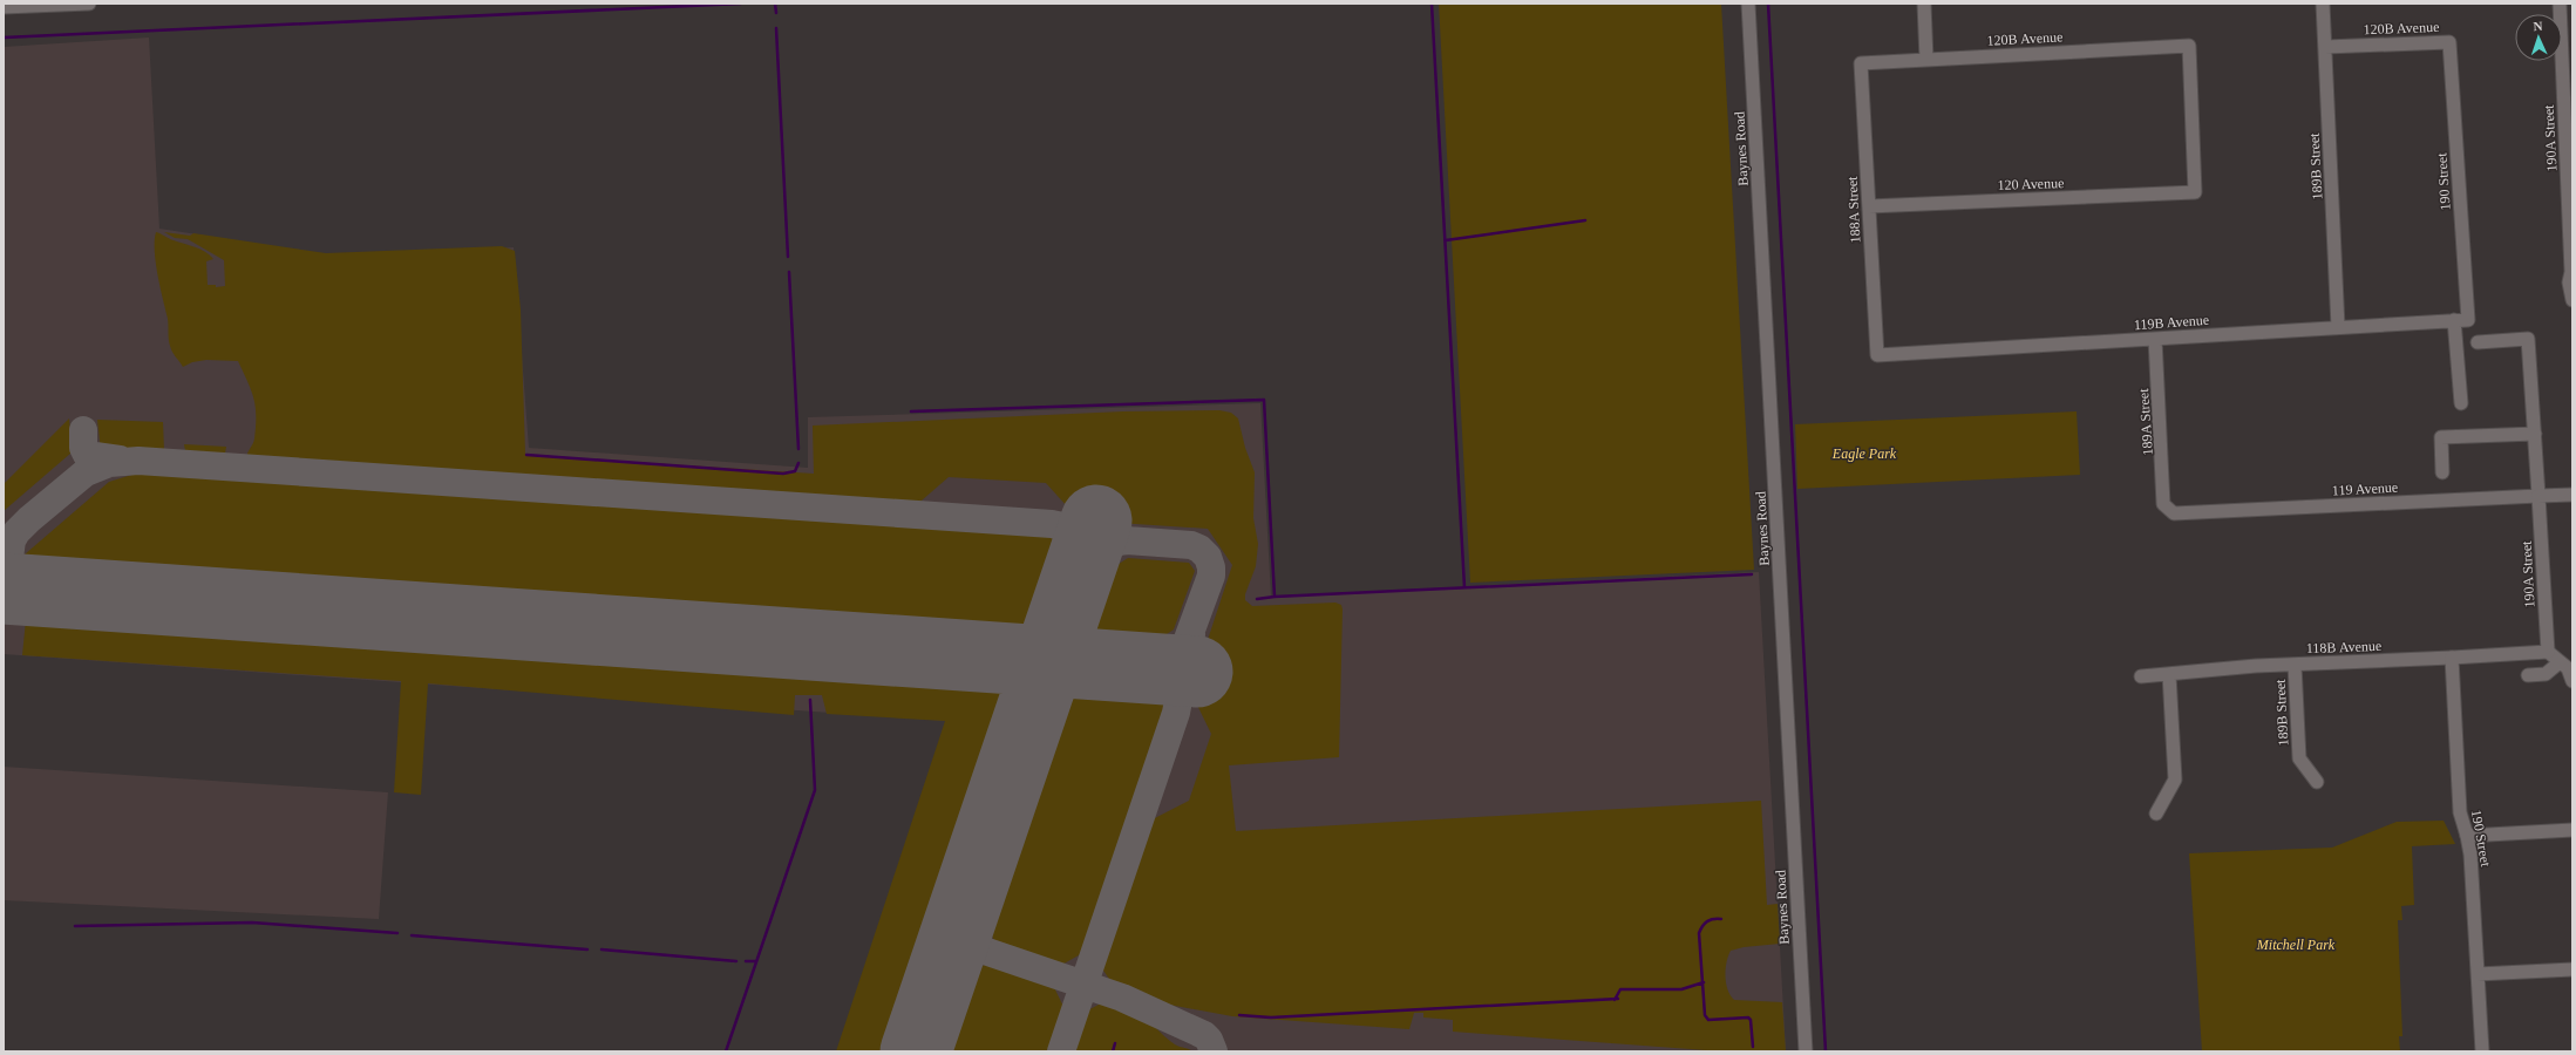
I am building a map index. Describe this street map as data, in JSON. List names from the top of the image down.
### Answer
{
  "streets": {
    "street": [
      "120B Avenue",
      "190A Street",
      "Baynes Road",
      "189B Street",
      "190 Street",
      "120 Avenue",
      "188A Street",
      "119B Avenue",
      "189A Street",
      "119 Avenue",
      "118B Avenue"
    ]
  },
  "crossings": [
    ["120B Avenue", "189B Street"],
    ["120B Avenue", "190 Street"],
    ["120B Avenue", "120 Avenue"],
    ["120B Avenue", "188A Street"],
    ["190A Street", "119 Avenue"],
    ["190A Street", "118B Avenue"],
    ["189B Street", "119B Avenue"],
    ["189B Street", "118B Avenue"],
    ["190 Street", "119B Avenue"],
    ["190 Street", "118B Avenue"],
    ["120 Avenue", "188A Street"],
    ["188A Street", "119B Avenue"],
    ["119B Avenue", "189A Street"],
    ["189A Street", "119 Avenue"]
  ],
  "parks": ["Eagle Park", "Mitchell Park"],
  "north": "top"
}
